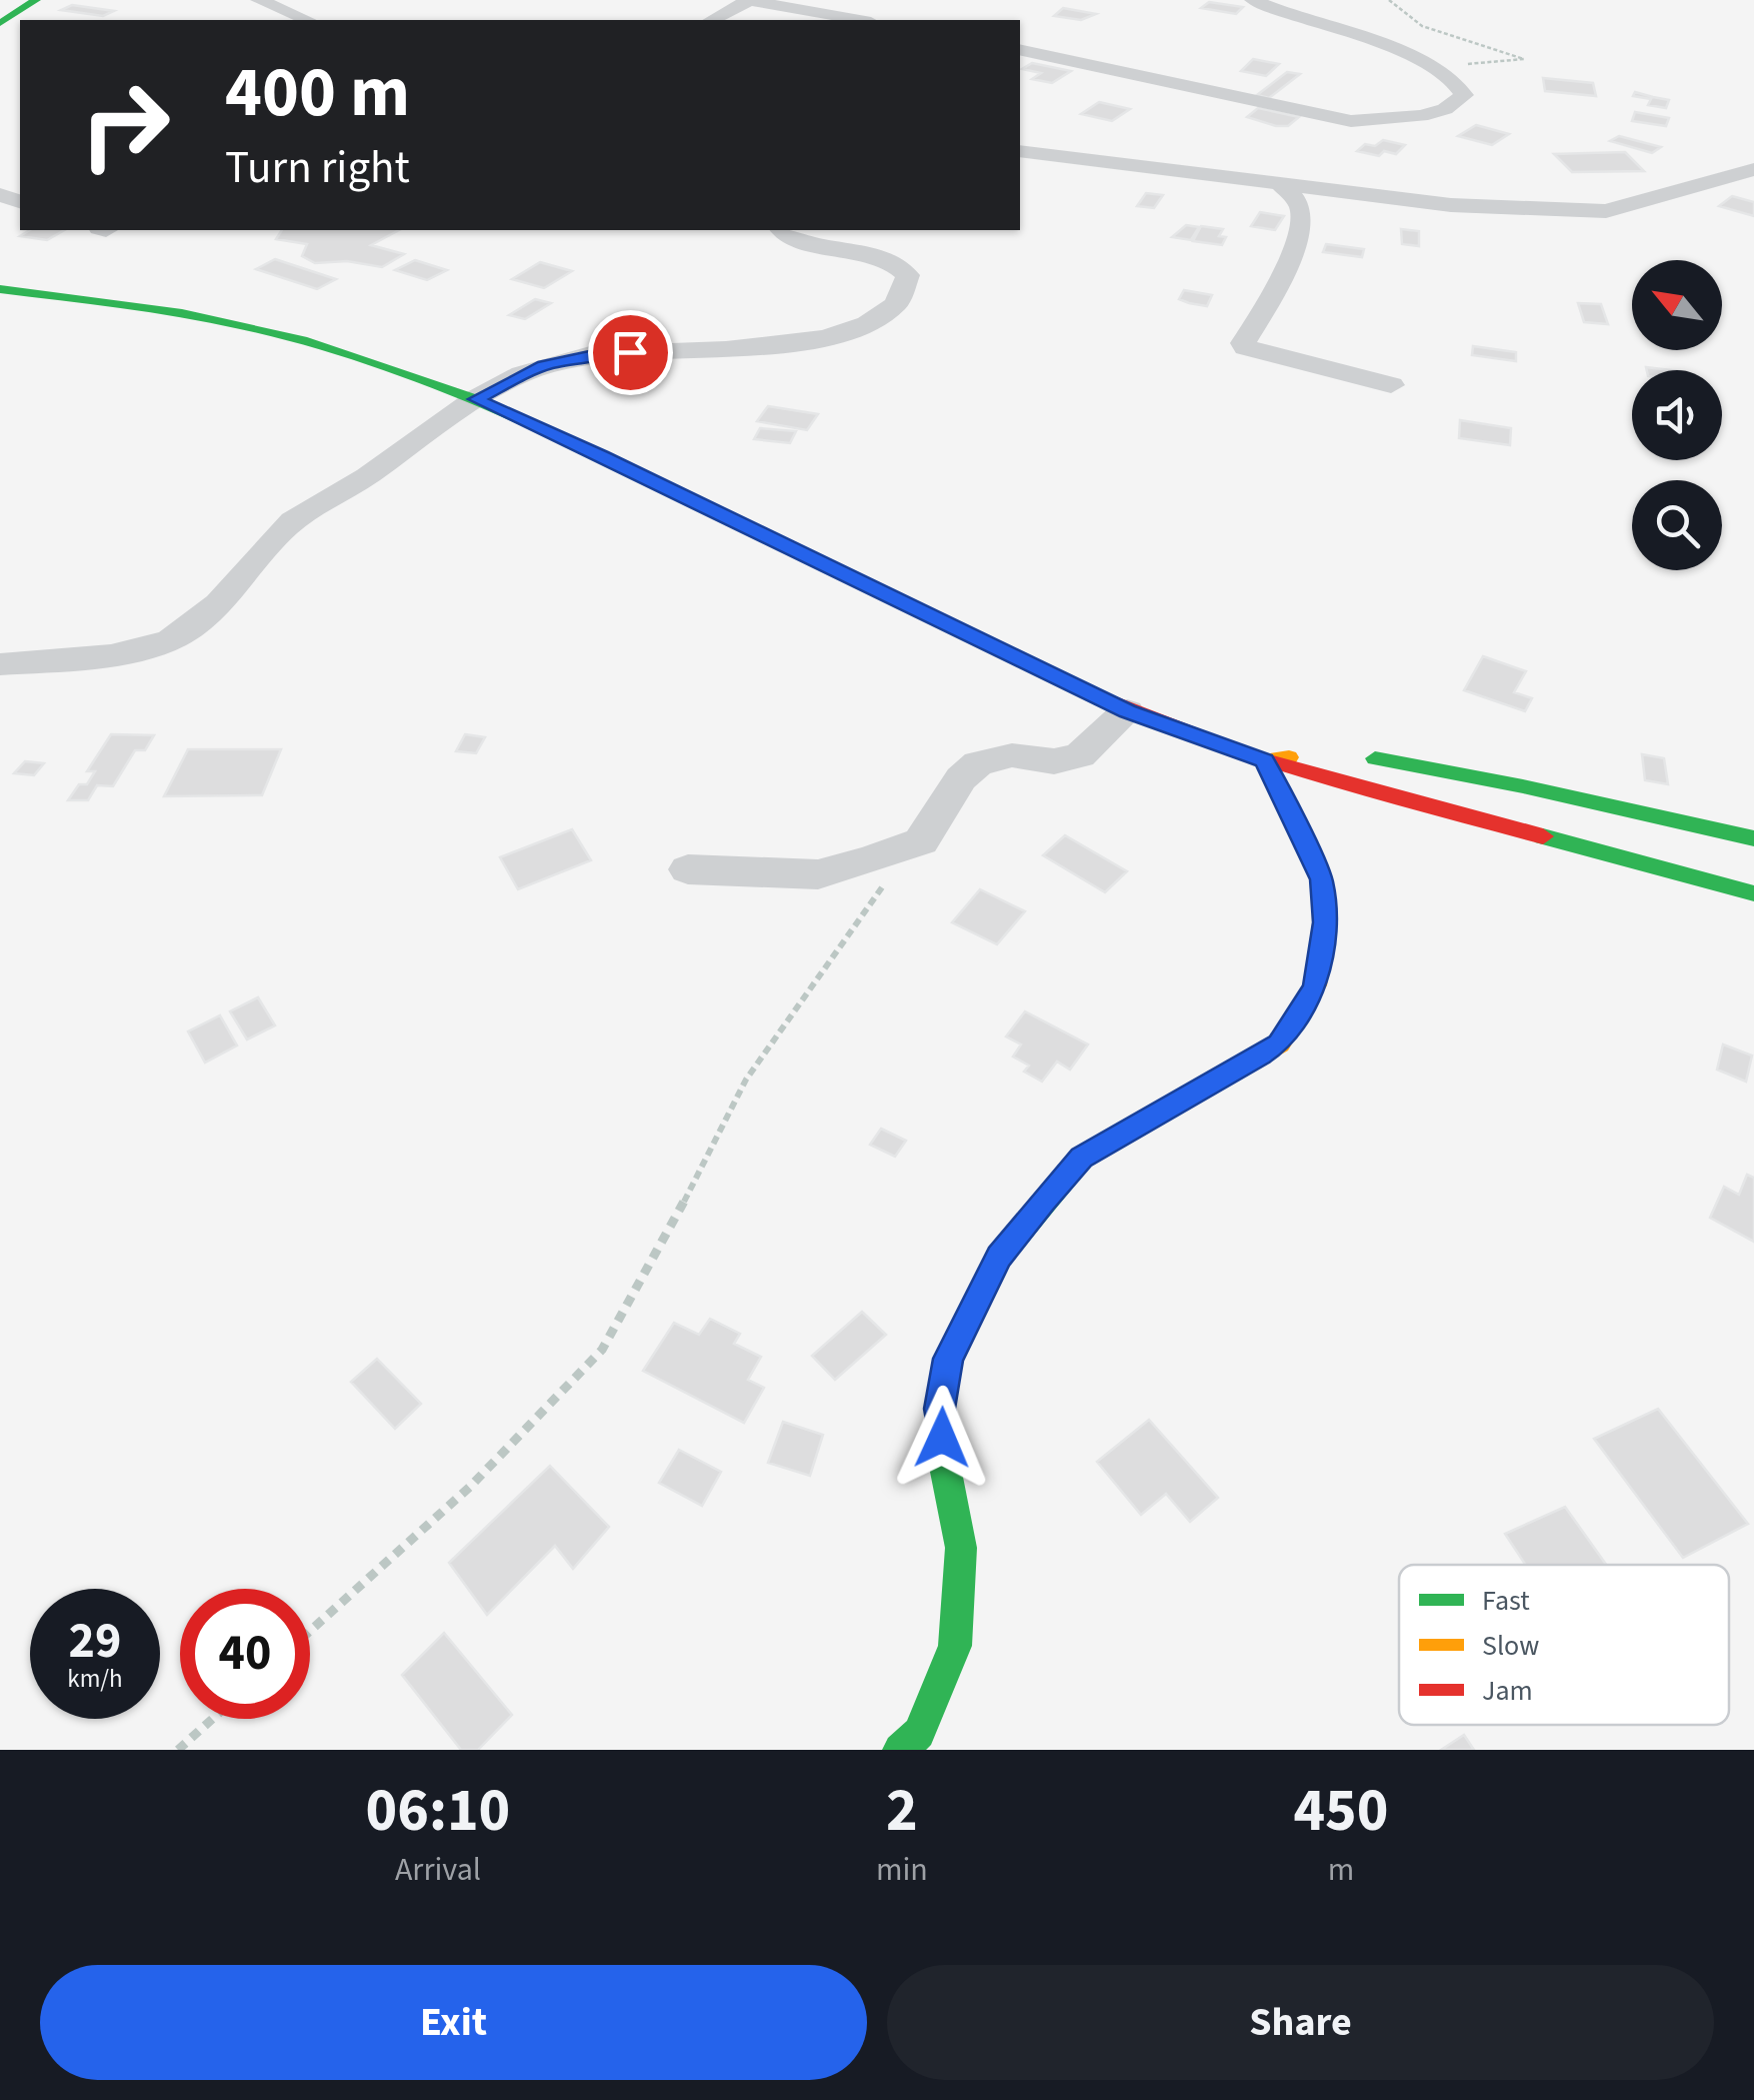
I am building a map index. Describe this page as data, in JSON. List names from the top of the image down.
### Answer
{
  "legend": ["Fast", "Slow", "Jam"],
  "north": "top left",
  "page": {
    "turn": ["400 m", "Turn right"],
    "speed": "29 km/h",
    "limit": "40",
    "eta": [
      "06:10",
      "Arrival",
      "2",
      "min",
      "450",
      "m"
    ],
    "buttons": ["Exit", "Share"]
  }
}
